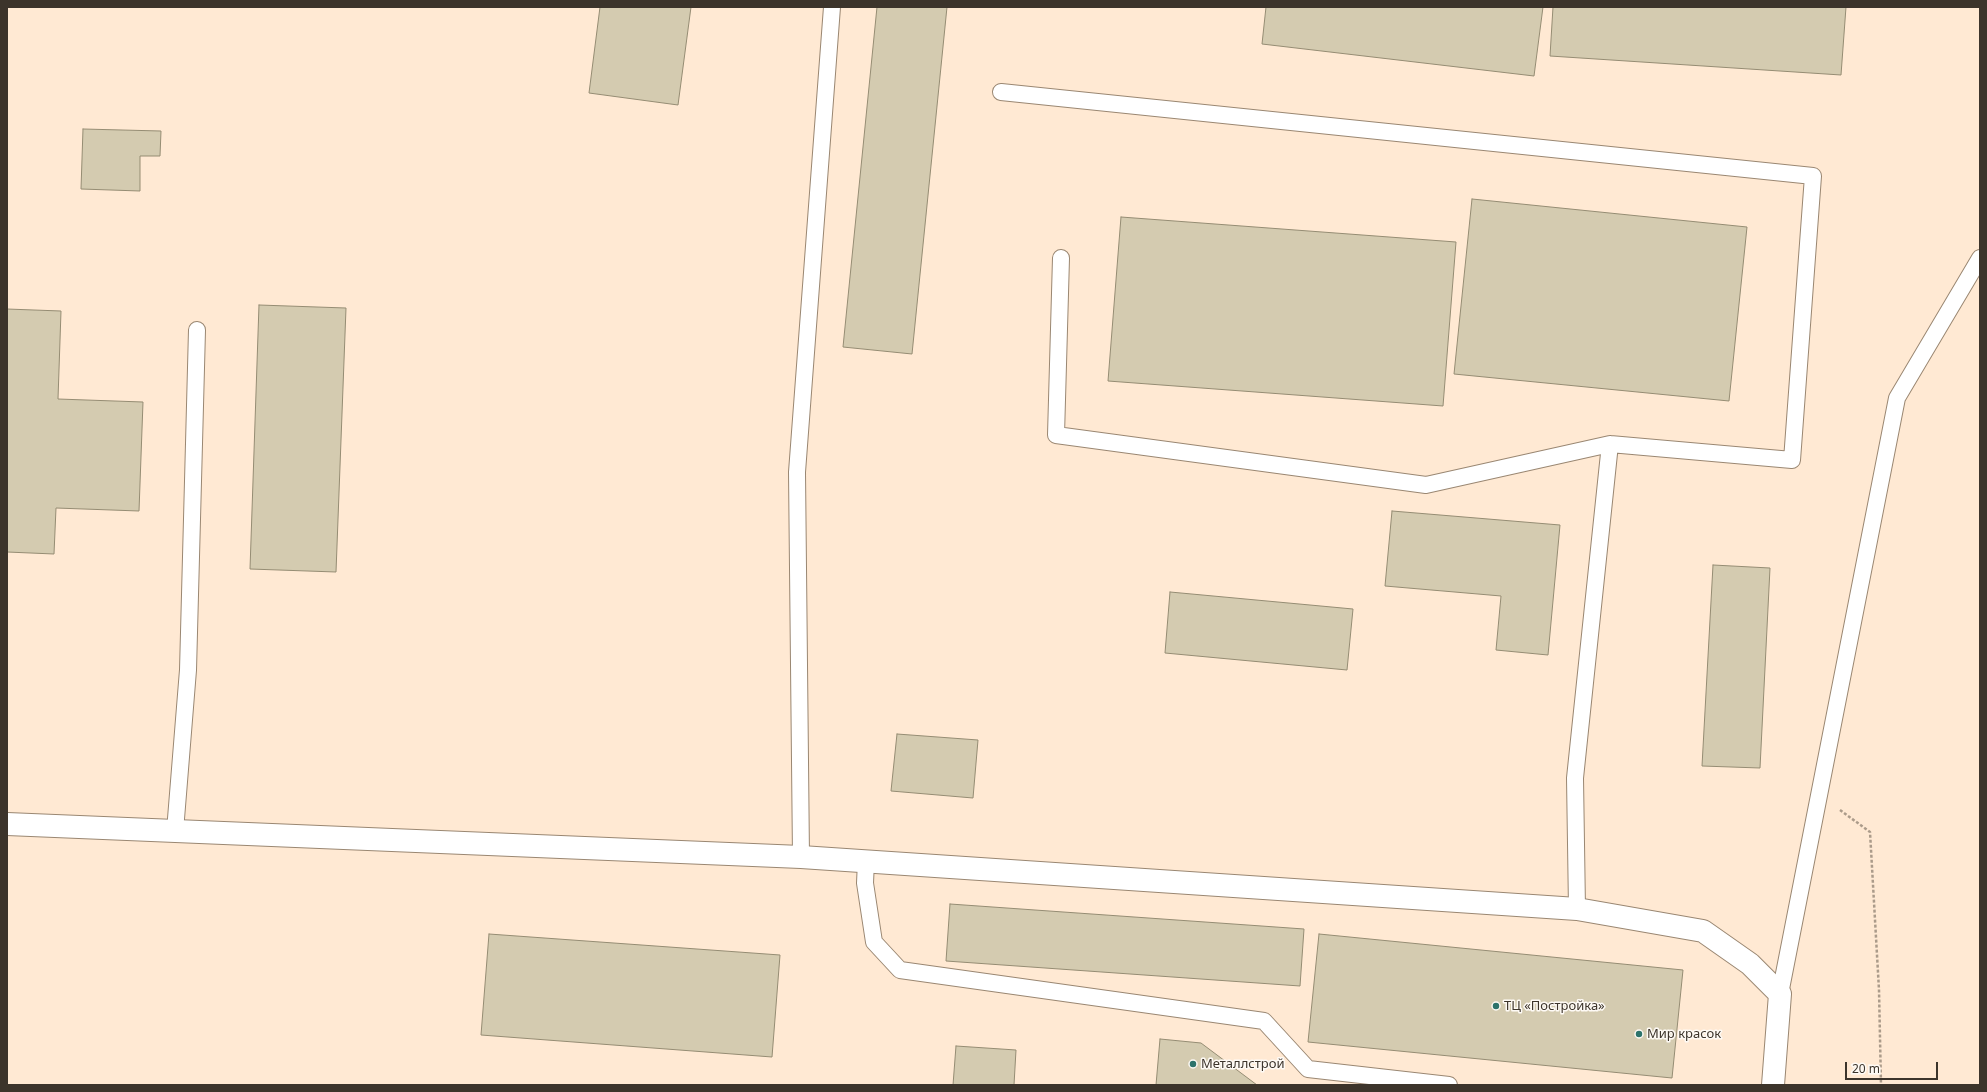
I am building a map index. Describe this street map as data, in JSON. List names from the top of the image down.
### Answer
{
  "places": ["ТЦ «Постройка»", "Мир красок", "Металлстрой"],
  "scale_bar": "20 m"
}
